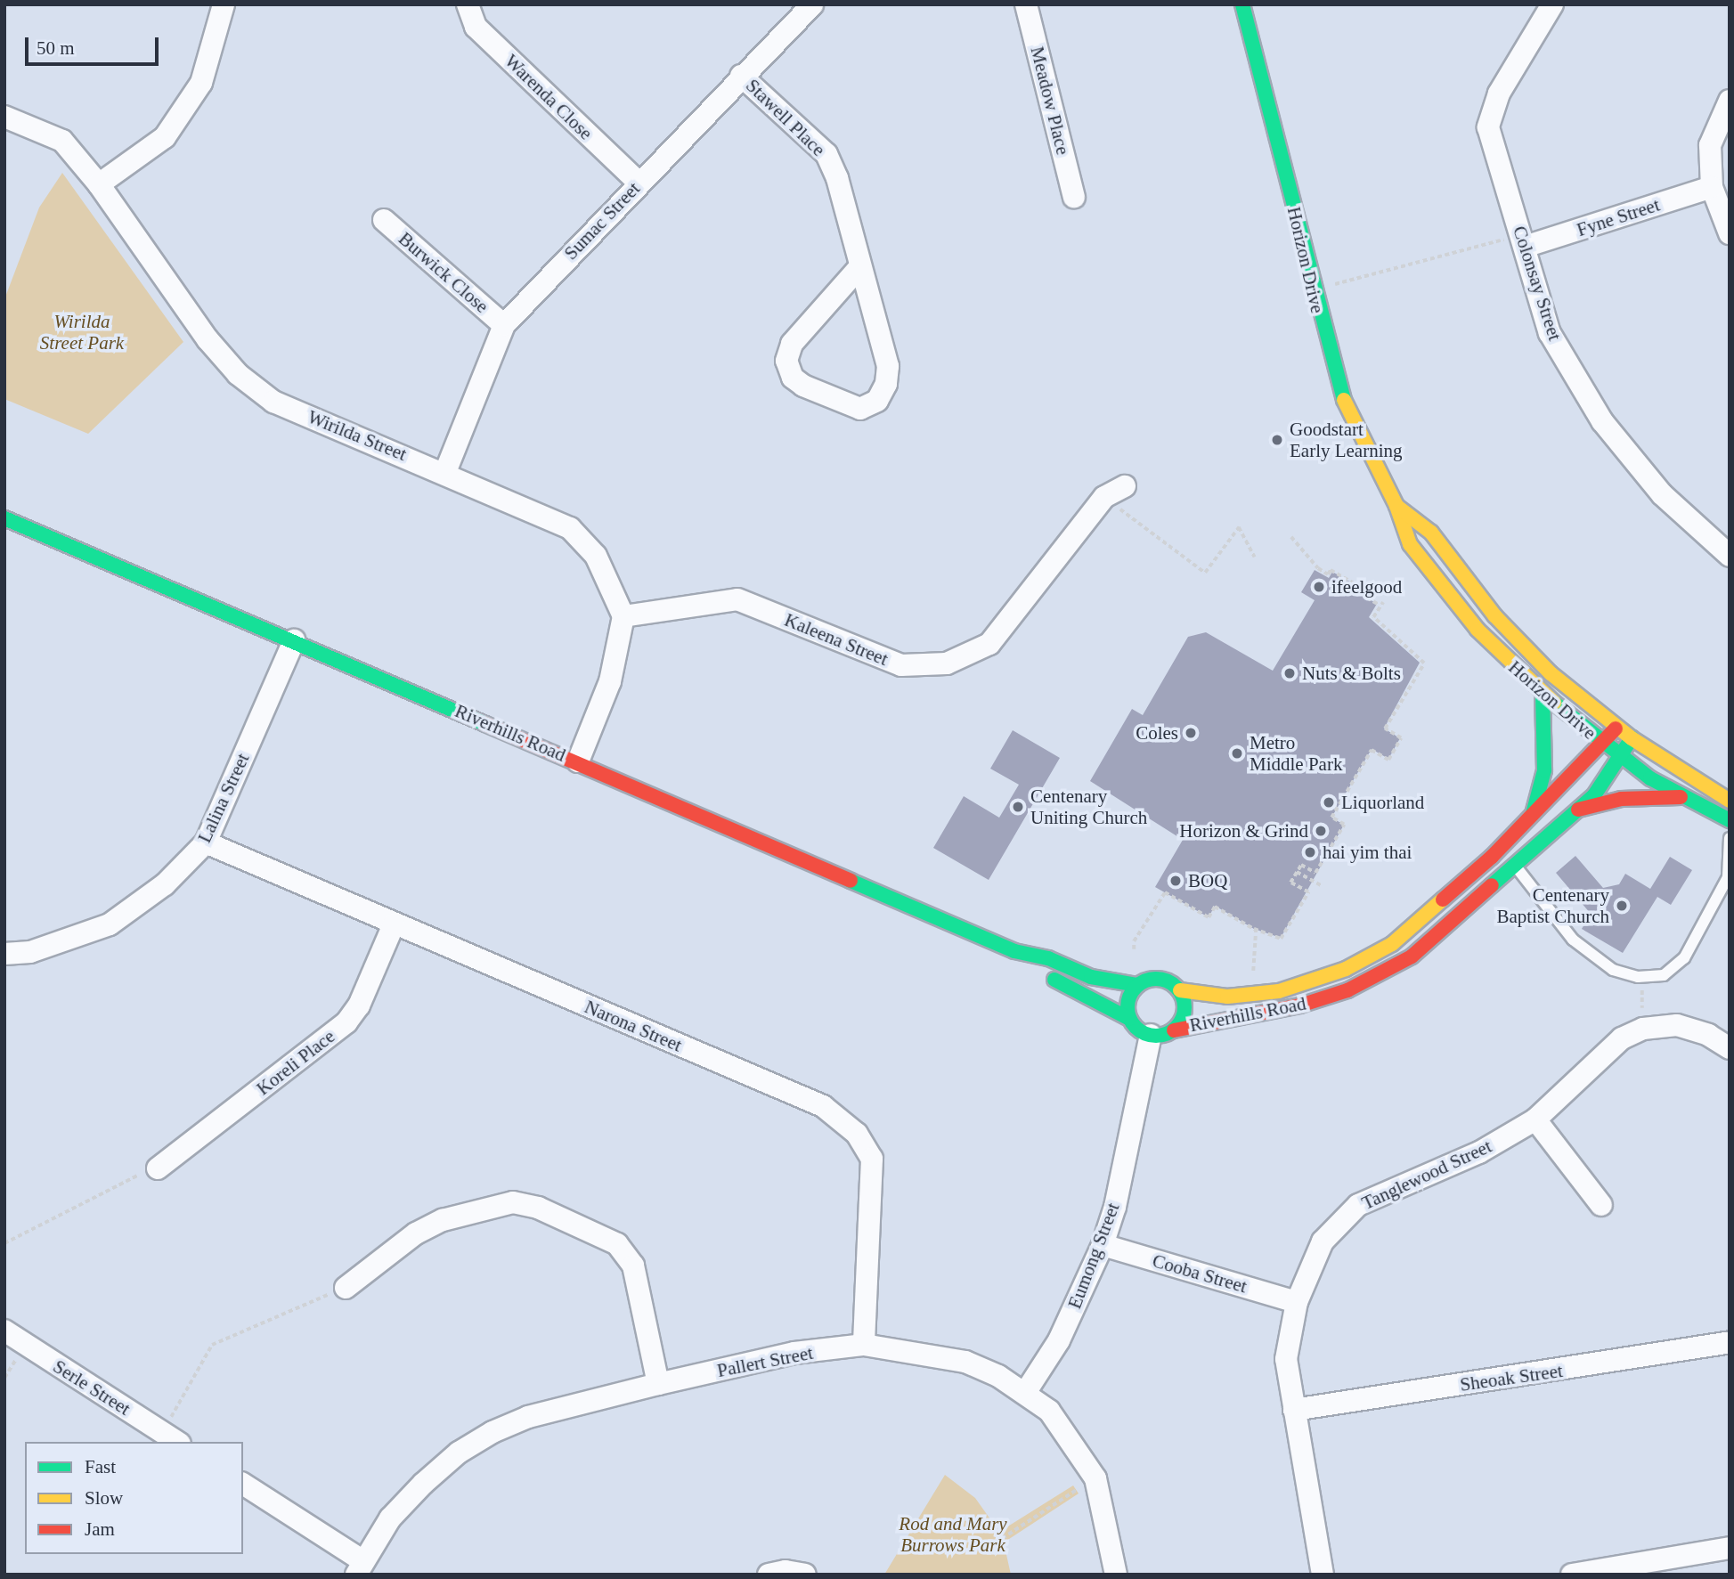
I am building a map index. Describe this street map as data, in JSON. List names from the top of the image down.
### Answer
{
  "streets": {
    "street": [
      "Warenda Close",
      "Meadow Place",
      "Stawell Place",
      "Fyne Street",
      "Sumac Street",
      "Horizon Drive",
      "Burwick Close",
      "Colonsay Street",
      "Wirilda Street",
      "Kaleena Street",
      "Riverhills Road",
      "Lalina Street",
      "Narona Street",
      "Koreli Place",
      "Tanglewood Street",
      "Eumong Street",
      "Cooba Street",
      "Pallert Street",
      "Sheoak Street",
      "Serle Street"
    ]
  },
  "crossings": [
    ["Warenda Close", "Sumac Street"],
    ["Stawell Place", "Sumac Street"],
    ["Fyne Street", "Colonsay Street"],
    ["Sumac Street", "Burwick Close"],
    ["Sumac Street", "Wirilda Street"],
    ["Horizon Drive", "Riverhills Road"],
    ["Wirilda Street", "Kaleena Street"],
    ["Riverhills Road", "Lalina Street"],
    ["Riverhills Road", "Eumong Street"],
    ["Lalina Street", "Narona Street"],
    ["Narona Street", "Koreli Place"],
    ["Narona Street", "Pallert Street"],
    ["Tanglewood Street", "Cooba Street"],
    ["Tanglewood Street", "Sheoak Street"],
    ["Eumong Street", "Cooba Street"],
    ["Eumong Street", "Pallert Street"]
  ],
  "parks": ["Wirilda Street Park", "Rod and Mary Burrows Park"],
  "places": [
    "Goodstart Early Learning",
    "ifeelgood",
    "Nuts & Bolts",
    "Coles",
    "Metro Middle Park",
    "Liquorland",
    "Centenary Uniting Church",
    "Horizon & Grind",
    "hai yim thai",
    "BOQ",
    "Centenary Baptist Church"
  ],
  "legend": ["Fast", "Slow", "Jam"],
  "scale_bar": "50 m"
}
